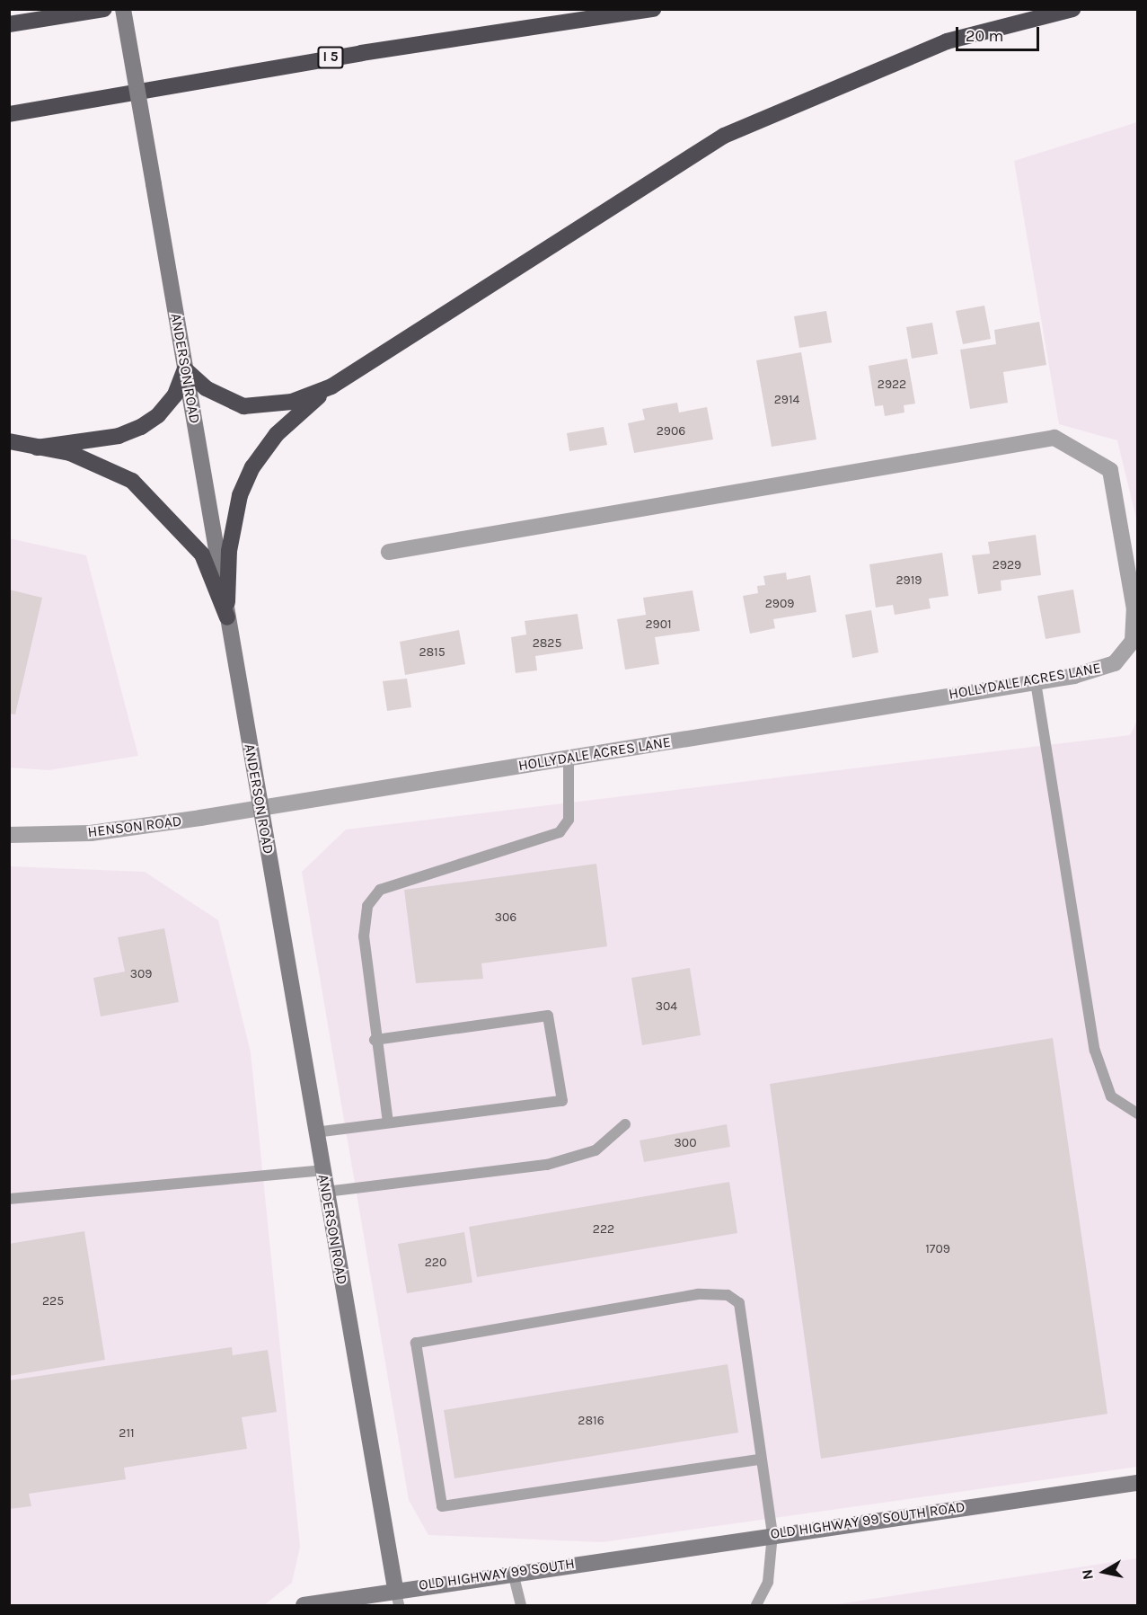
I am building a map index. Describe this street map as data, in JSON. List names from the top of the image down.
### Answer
{
  "streets": {
    "highway": ["I 5"],
    "street": [
      "ANDERSON ROAD",
      "HOLLYDALE ACRES LANE",
      "HENSON ROAD",
      "OLD HIGHWAY 99 SOUTH ROAD",
      "OLD HIGHWAY 99 SOUTH"
    ]
  },
  "crossings": [
    ["ANDERSON ROAD", "HOLLYDALE ACRES LANE"],
    ["ANDERSON ROAD", "HENSON ROAD"],
    ["ANDERSON ROAD", "OLD HIGHWAY 99 SOUTH"],
    ["HOLLYDALE ACRES LANE", "HENSON ROAD"],
    ["OLD HIGHWAY 99 SOUTH ROAD", "OLD HIGHWAY 99 SOUTH"]
  ],
  "house_numbers": [
    "2922",
    "2914",
    "2906",
    "2929",
    "2919",
    "2909",
    "2901",
    "2825",
    "2815",
    "306",
    "309",
    "304",
    "300",
    "222",
    "1709",
    "220",
    "225",
    "2816",
    "211"
  ],
  "scale_bar": "20 m",
  "north": "left"
}
